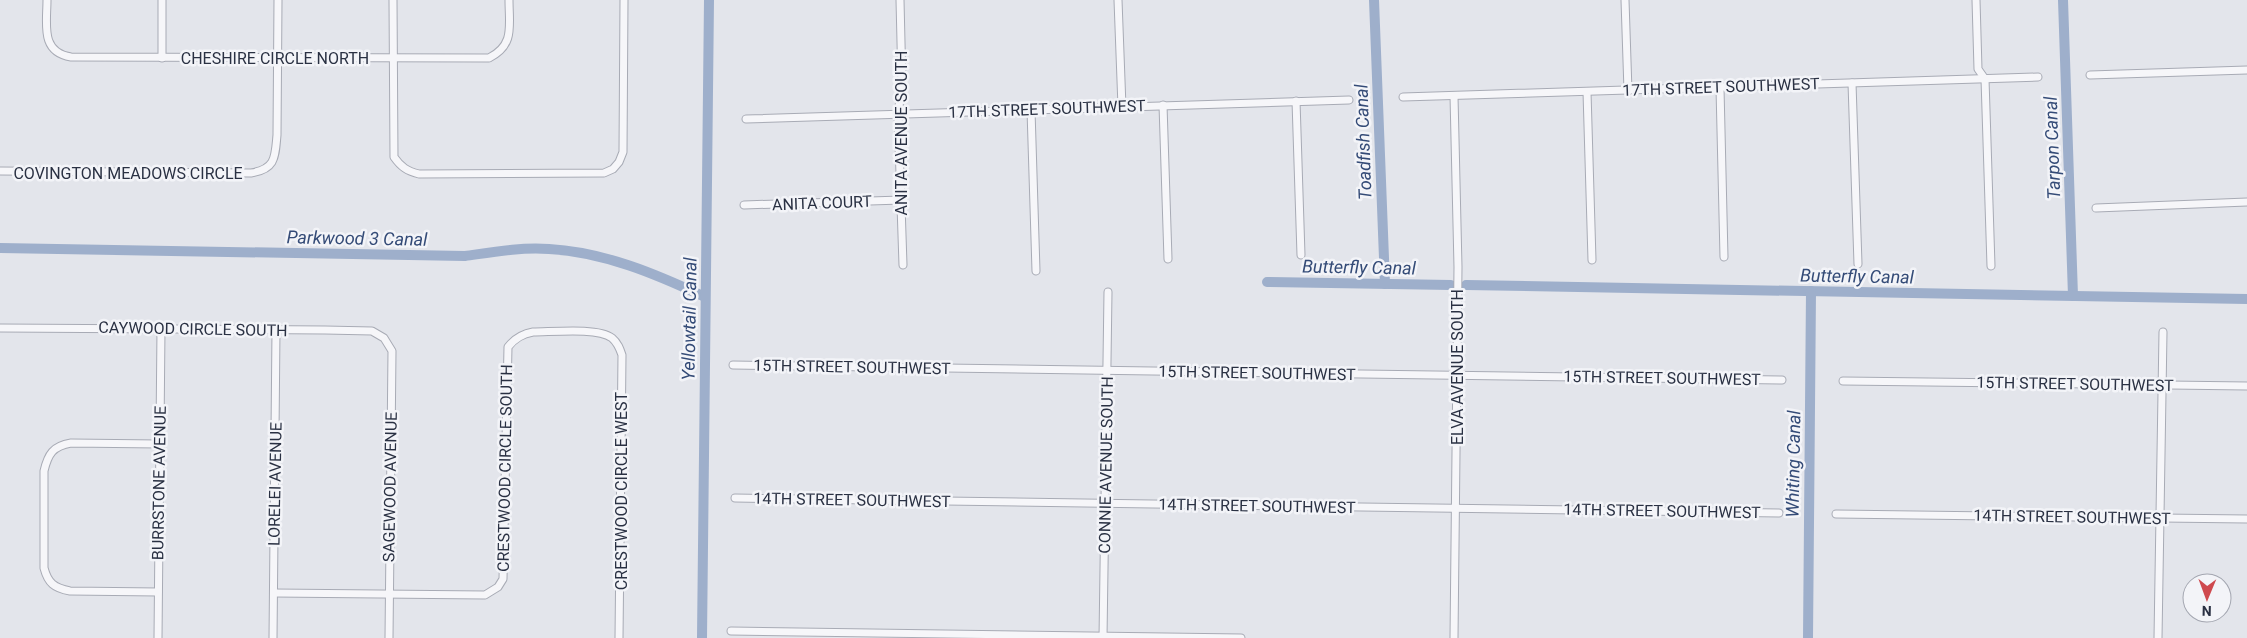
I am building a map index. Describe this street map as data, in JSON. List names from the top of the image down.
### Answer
{
  "streets": {
    "street": [
      "CHESHIRE CIRCLE NORTH",
      "17TH STREET SOUTHWEST",
      "ANITA AVENUE SOUTH",
      "COVINGTON MEADOWS CIRCLE",
      "ANITA COURT",
      "CAYWOOD CIRCLE SOUTH",
      "15TH STREET SOUTHWEST",
      "ELVA AVENUE SOUTH",
      "CONNIE AVENUE SOUTH",
      "CRESTWOOD CIRCLE SOUTH",
      "BURRSTONE AVENUE",
      "LORELEI AVENUE",
      "SAGEWOOD AVENUE",
      "CRESTWOOD CIRCLE WEST",
      "14TH STREET SOUTHWEST"
    ]
  },
  "crossings": [
    ["CHESHIRE CIRCLE NORTH", "COVINGTON MEADOWS CIRCLE"],
    ["17TH STREET SOUTHWEST", "ANITA AVENUE SOUTH"],
    ["17TH STREET SOUTHWEST", "ELVA AVENUE SOUTH"],
    ["ANITA AVENUE SOUTH", "ANITA COURT"],
    ["CAYWOOD CIRCLE SOUTH", "BURRSTONE AVENUE"],
    ["CAYWOOD CIRCLE SOUTH", "LORELEI AVENUE"],
    ["CAYWOOD CIRCLE SOUTH", "SAGEWOOD AVENUE"],
    ["15TH STREET SOUTHWEST", "ELVA AVENUE SOUTH"],
    ["15TH STREET SOUTHWEST", "CONNIE AVENUE SOUTH"],
    ["ELVA AVENUE SOUTH", "14TH STREET SOUTHWEST"],
    ["CONNIE AVENUE SOUTH", "14TH STREET SOUTHWEST"],
    ["CRESTWOOD CIRCLE SOUTH", "SAGEWOOD AVENUE"],
    ["CRESTWOOD CIRCLE SOUTH", "CRESTWOOD CIRCLE WEST"]
  ],
  "water": [
    "Toadfish Canal",
    "Tarpon Canal",
    "Parkwood 3 Canal",
    "Butterfly Canal",
    "Yellowtail Canal",
    "Whiting Canal"
  ],
  "north": "bottom"
}
